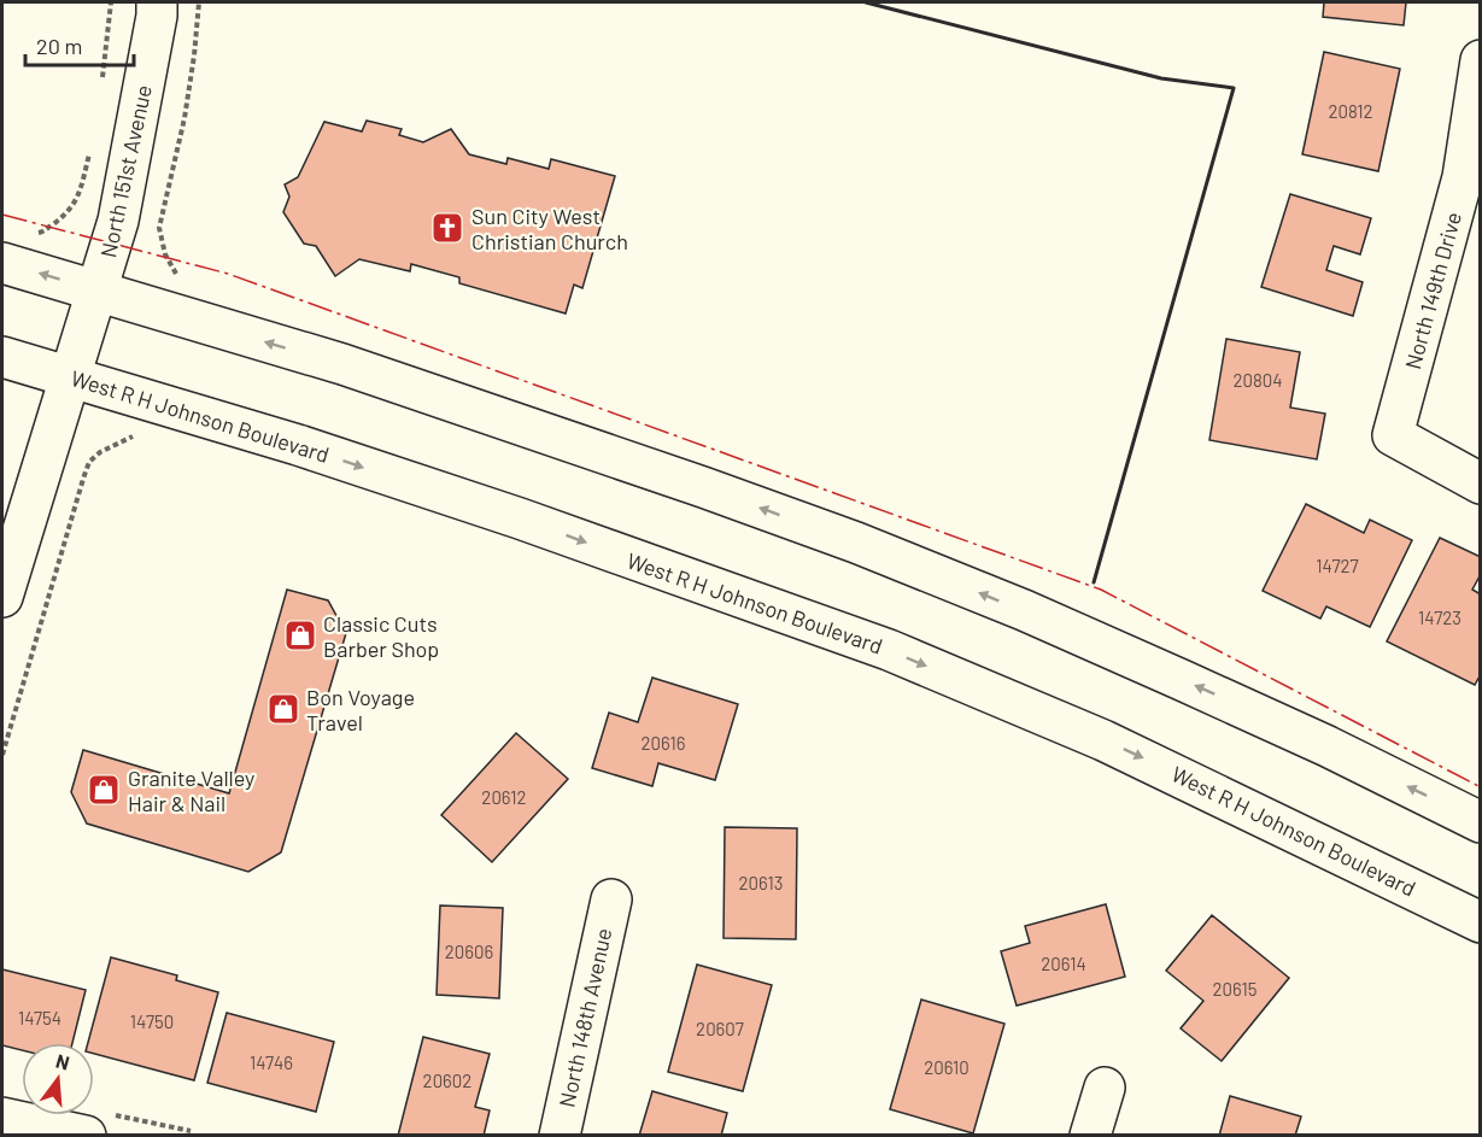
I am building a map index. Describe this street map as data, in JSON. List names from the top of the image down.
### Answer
{
  "streets": {
    "main road": [
      "North 151st Avenue",
      "North 149th Drive",
      "West R H Johnson Boulevard",
      "North 148th Avenue"
    ]
  },
  "crossings": [
    ["North 151st Avenue", "West R H Johnson Boulevard"]
  ],
  "places": {
    "church": ["Sun City West Christian Church"],
    "shop": ["Classic Cuts Barber Shop", "Bon Voyage Travel", "Granite Valley Hair & Nail"]
  },
  "house_numbers": [
    "20812",
    "20804",
    "14727",
    "14723",
    "20616",
    "20612",
    "20613",
    "20606",
    "20614",
    "20615",
    "14754",
    "14750",
    "20607",
    "14746",
    "20610",
    "20602"
  ],
  "scale_bar": "20 m",
  "north": "top"
}
